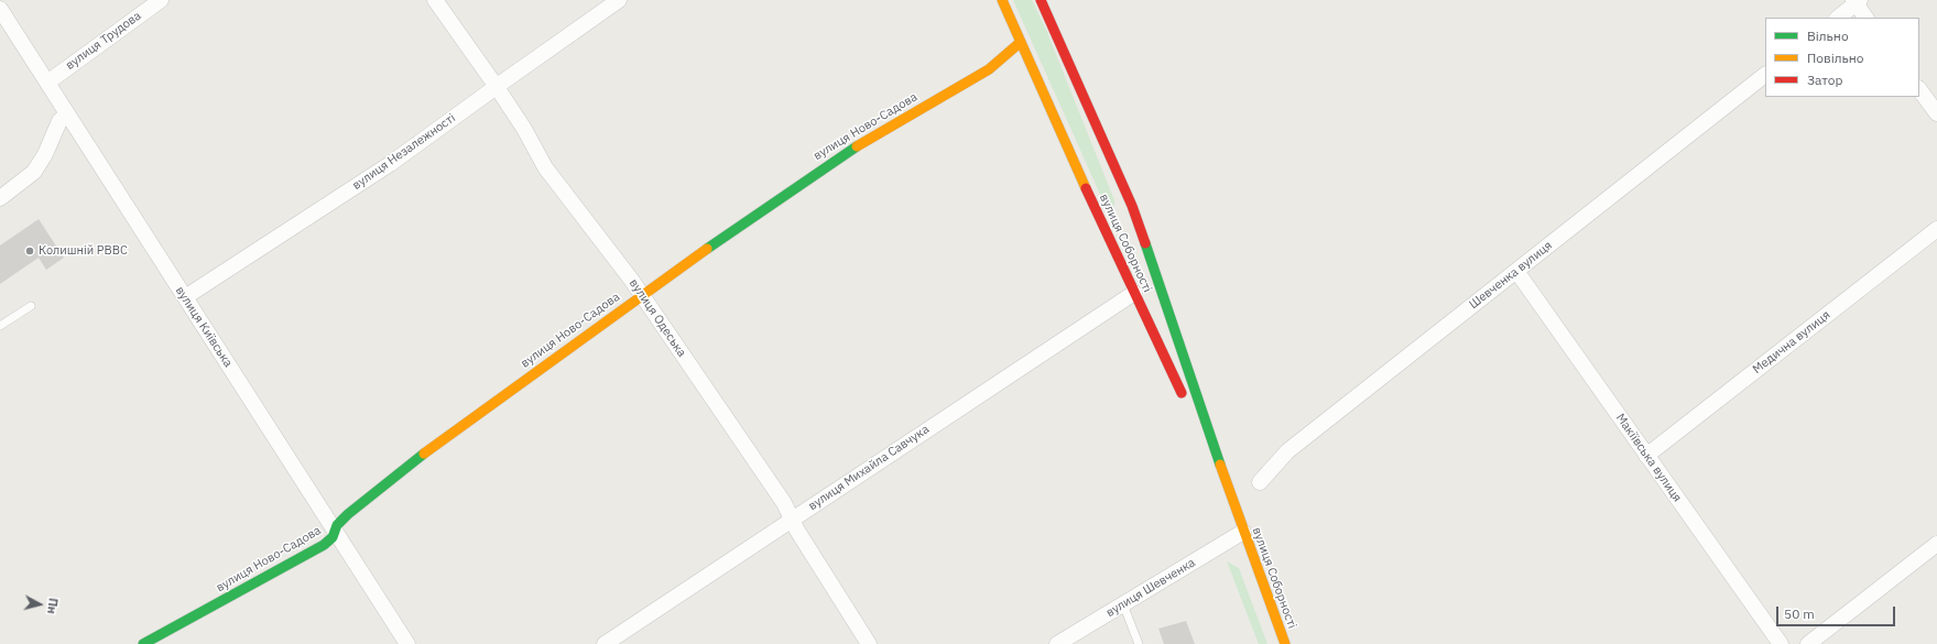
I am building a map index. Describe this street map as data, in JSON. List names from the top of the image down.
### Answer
{
  "streets": {
    "main road": ["вулиця Ново-Садова", "вулиця Соборності"],
    "street": [
      "вулиця Трудова",
      "вулиця Незалежності",
      "Шевченка вулиця",
      "вулиця Одеська",
      "вулиця Київська",
      "Медична вулиця",
      "Макіївська вулиця",
      "вулиця Михайла Савчука",
      "вулиця Шевченка"
    ]
  },
  "crossings": [
    ["вулиця Трудова", "вулиця Київська"],
    ["вулиця Ново-Садова", "вулиця Соборності"],
    ["вулиця Ново-Садова", "вулиця Одеська"],
    ["вулиця Ново-Садова", "вулиця Київська"],
    ["вулиця Незалежності", "вулиця Одеська"],
    ["вулиця Незалежності", "вулиця Київська"],
    ["вулиця Соборності", "вулиця Михайла Савчука"],
    ["вулиця Соборності", "вулиця Шевченка"],
    ["Шевченка вулиця", "Макіївська вулиця"],
    ["вулиця Одеська", "вулиця Михайла Савчука"],
    ["Медична вулиця", "Макіївська вулиця"]
  ],
  "places": ["Колишній РВВС"],
  "legend": ["Вільно", "Повільно", "Затор"],
  "scale_bar": "50 m",
  "north": "right"
}
